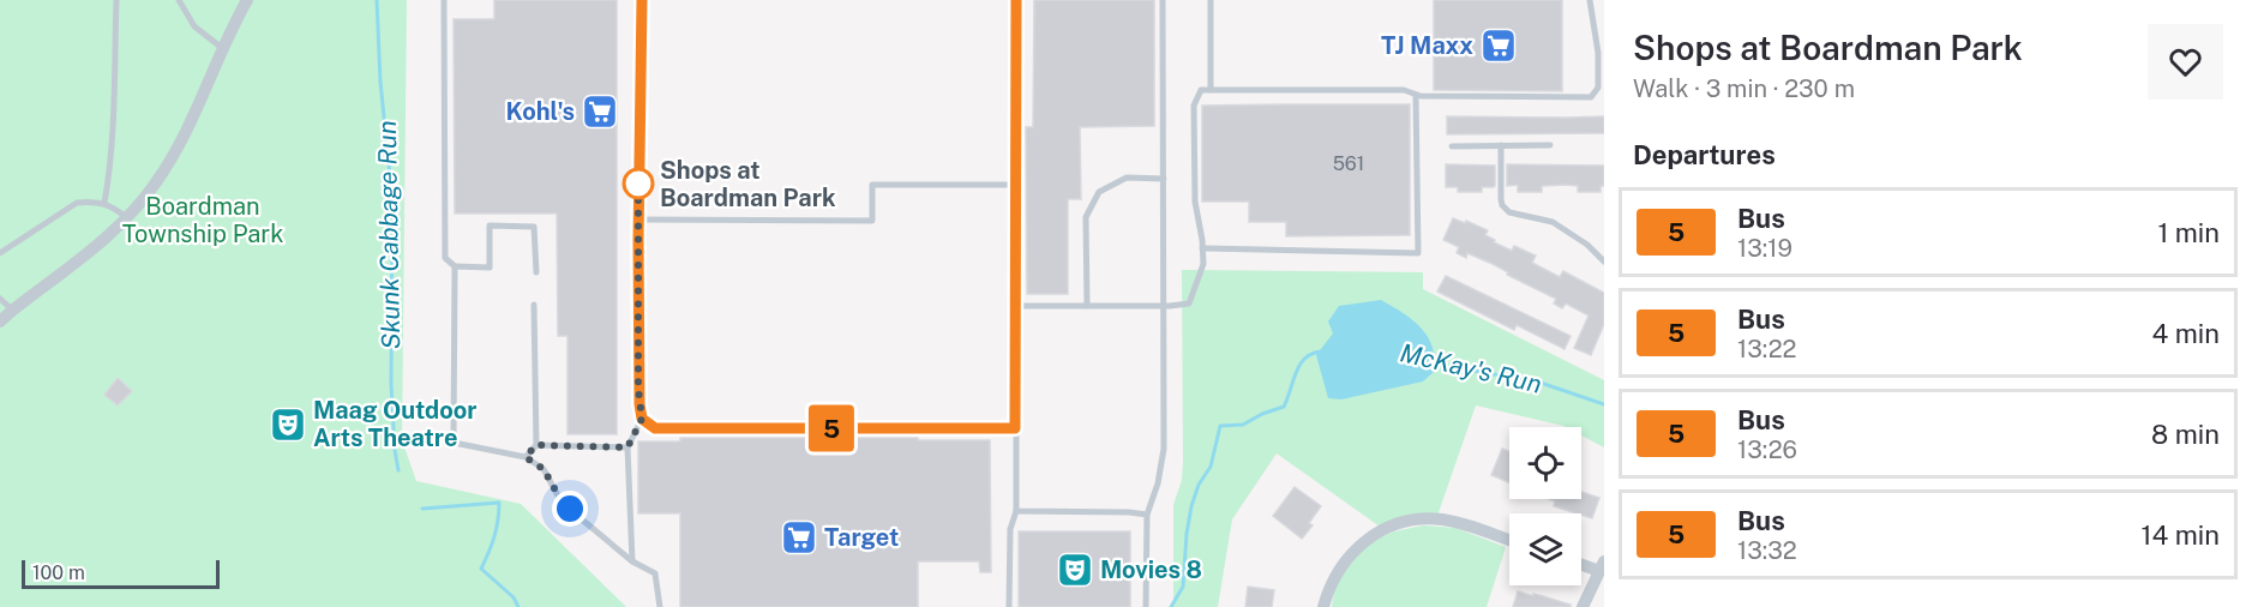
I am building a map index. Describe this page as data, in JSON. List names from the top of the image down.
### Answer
{
  "water": ["Skunk Cabbage Run", "McKay's Run"],
  "parks": ["Boardman Township Park"],
  "places": {
    "supermarket": ["TJ Maxx", "Kohl's", "Target"],
    "other": ["Shops at Boardman Park"],
    "theatre": ["Maag Outdoor Arts Theatre", "Movies 8"]
  },
  "lines": ["bus line 5"],
  "house_numbers": ["561"],
  "scale_bar": "100 m",
  "page": {
    "on_map": "5",
    "heading": [
      ["Shops at Boardman Park", "Walk · 3 min · 230 m"],
      "Departures"
    ],
    "list": [
      {
        "mark": "5",
        "name": "Bus",
        "note": "13:19",
        "value": "1 min"
      },
      {
        "mark": "5",
        "name": "Bus",
        "note": "13:22",
        "value": "4 min"
      },
      {
        "mark": "5",
        "name": "Bus",
        "note": "13:26",
        "value": "8 min"
      },
      {
        "mark": "5",
        "name": "Bus",
        "note": "13:32",
        "value": "14 min"
      }
    ],
    "scale": "100 m"
  }
}
